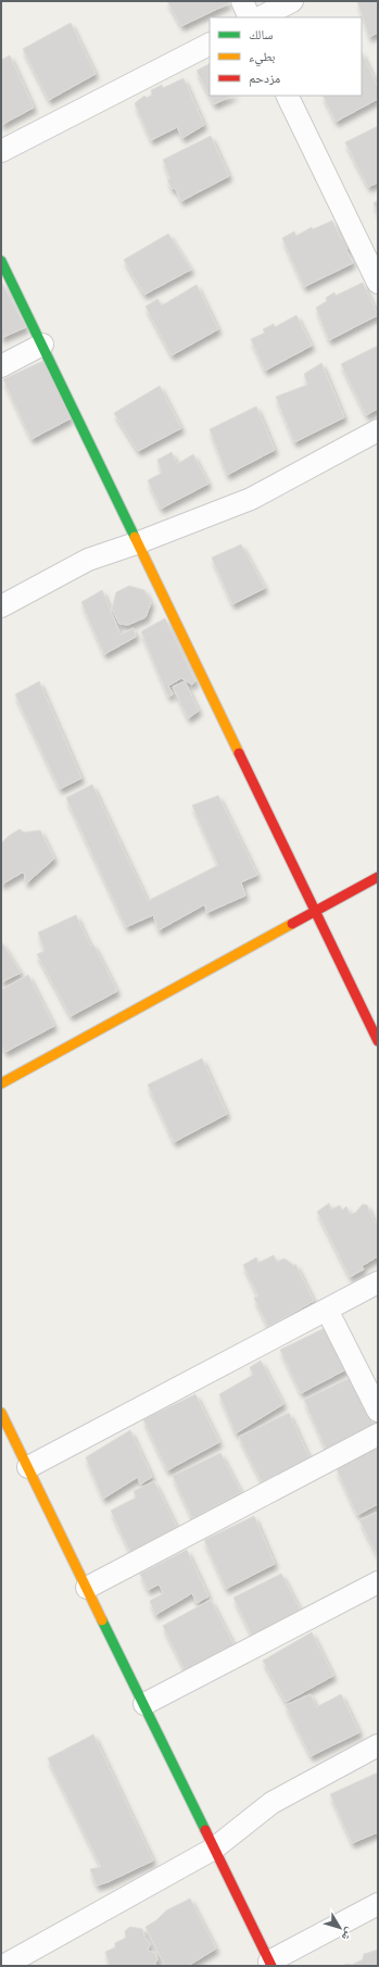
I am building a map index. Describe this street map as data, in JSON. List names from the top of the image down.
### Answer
{
  "legend": ["سالك", "بطيء", "مزدحم"],
  "north": "bottom right"
}
